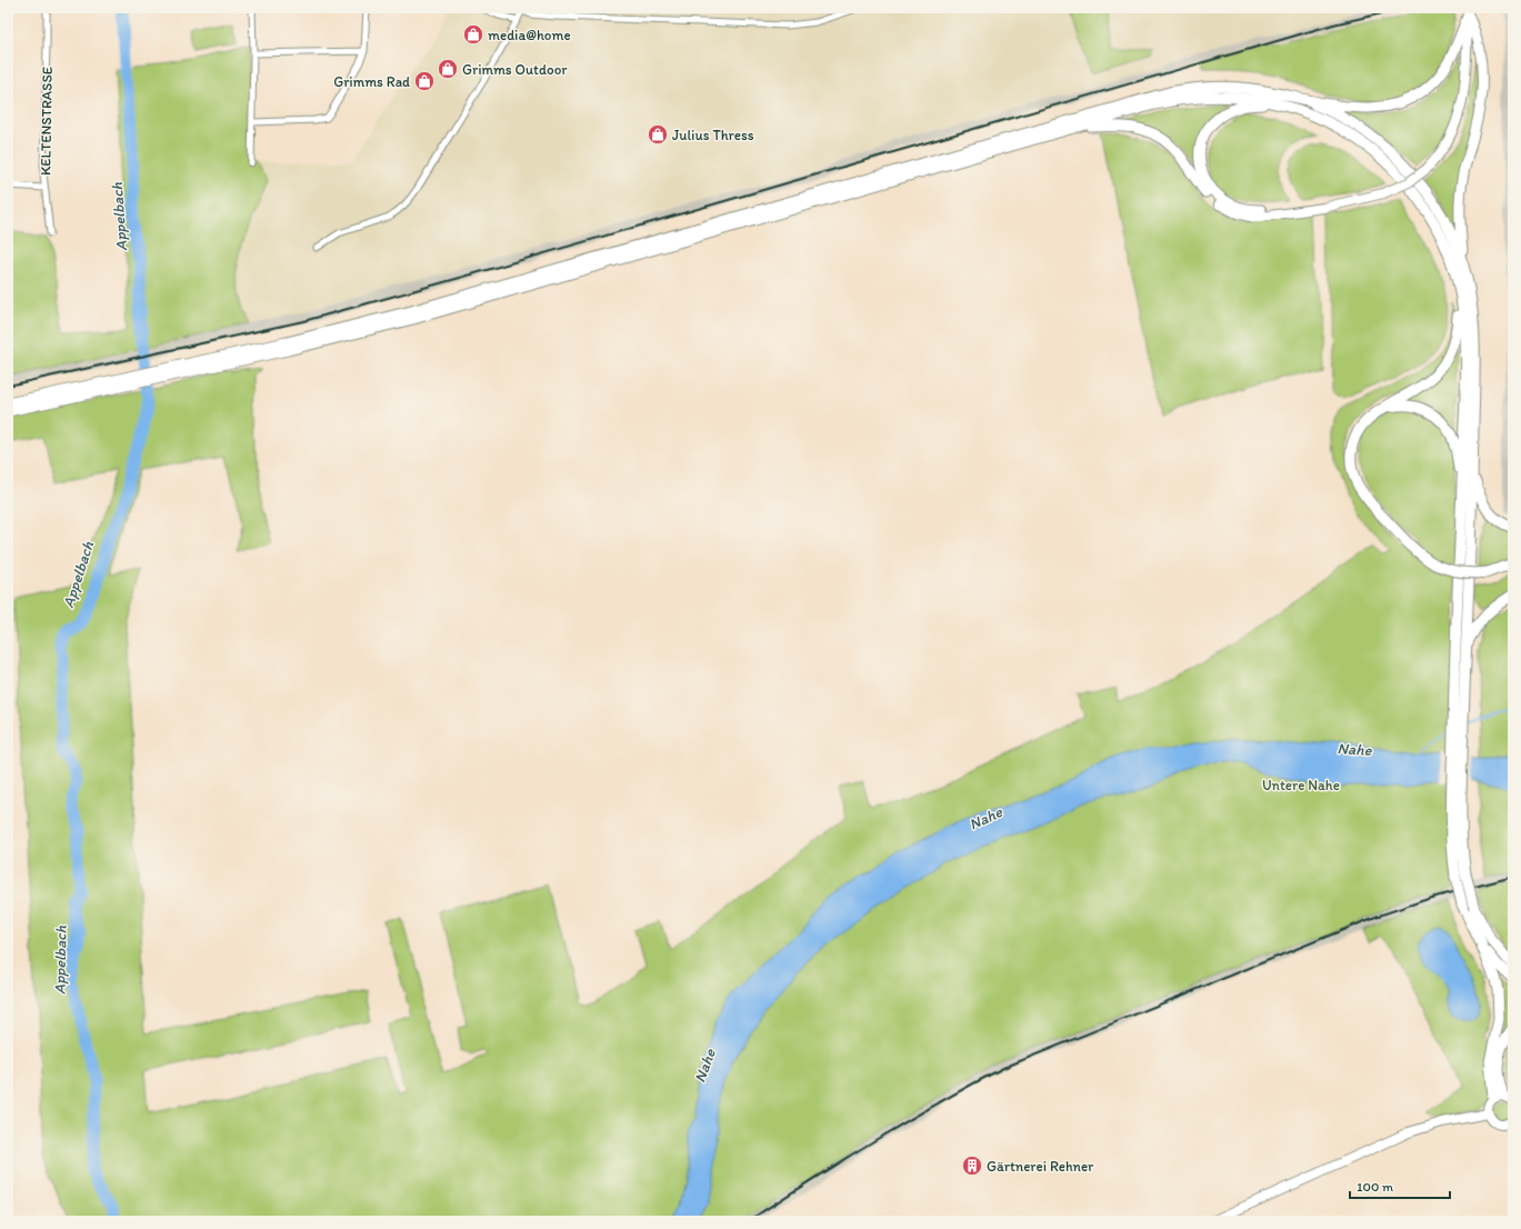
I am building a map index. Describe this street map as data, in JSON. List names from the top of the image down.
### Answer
{
  "streets": {
    "street": ["KELTENSTRASSE"]
  },
  "water": ["Appelbach", "Nahe"],
  "parks": ["Untere Nahe"],
  "places": {
    "shop": [
      "media@home",
      "Grimms Outdoor",
      "Grimms Rad",
      "Julius Thress"
    ],
    "building": ["Gärtnerei Rehner"]
  },
  "scale_bar": "100 m"
}
